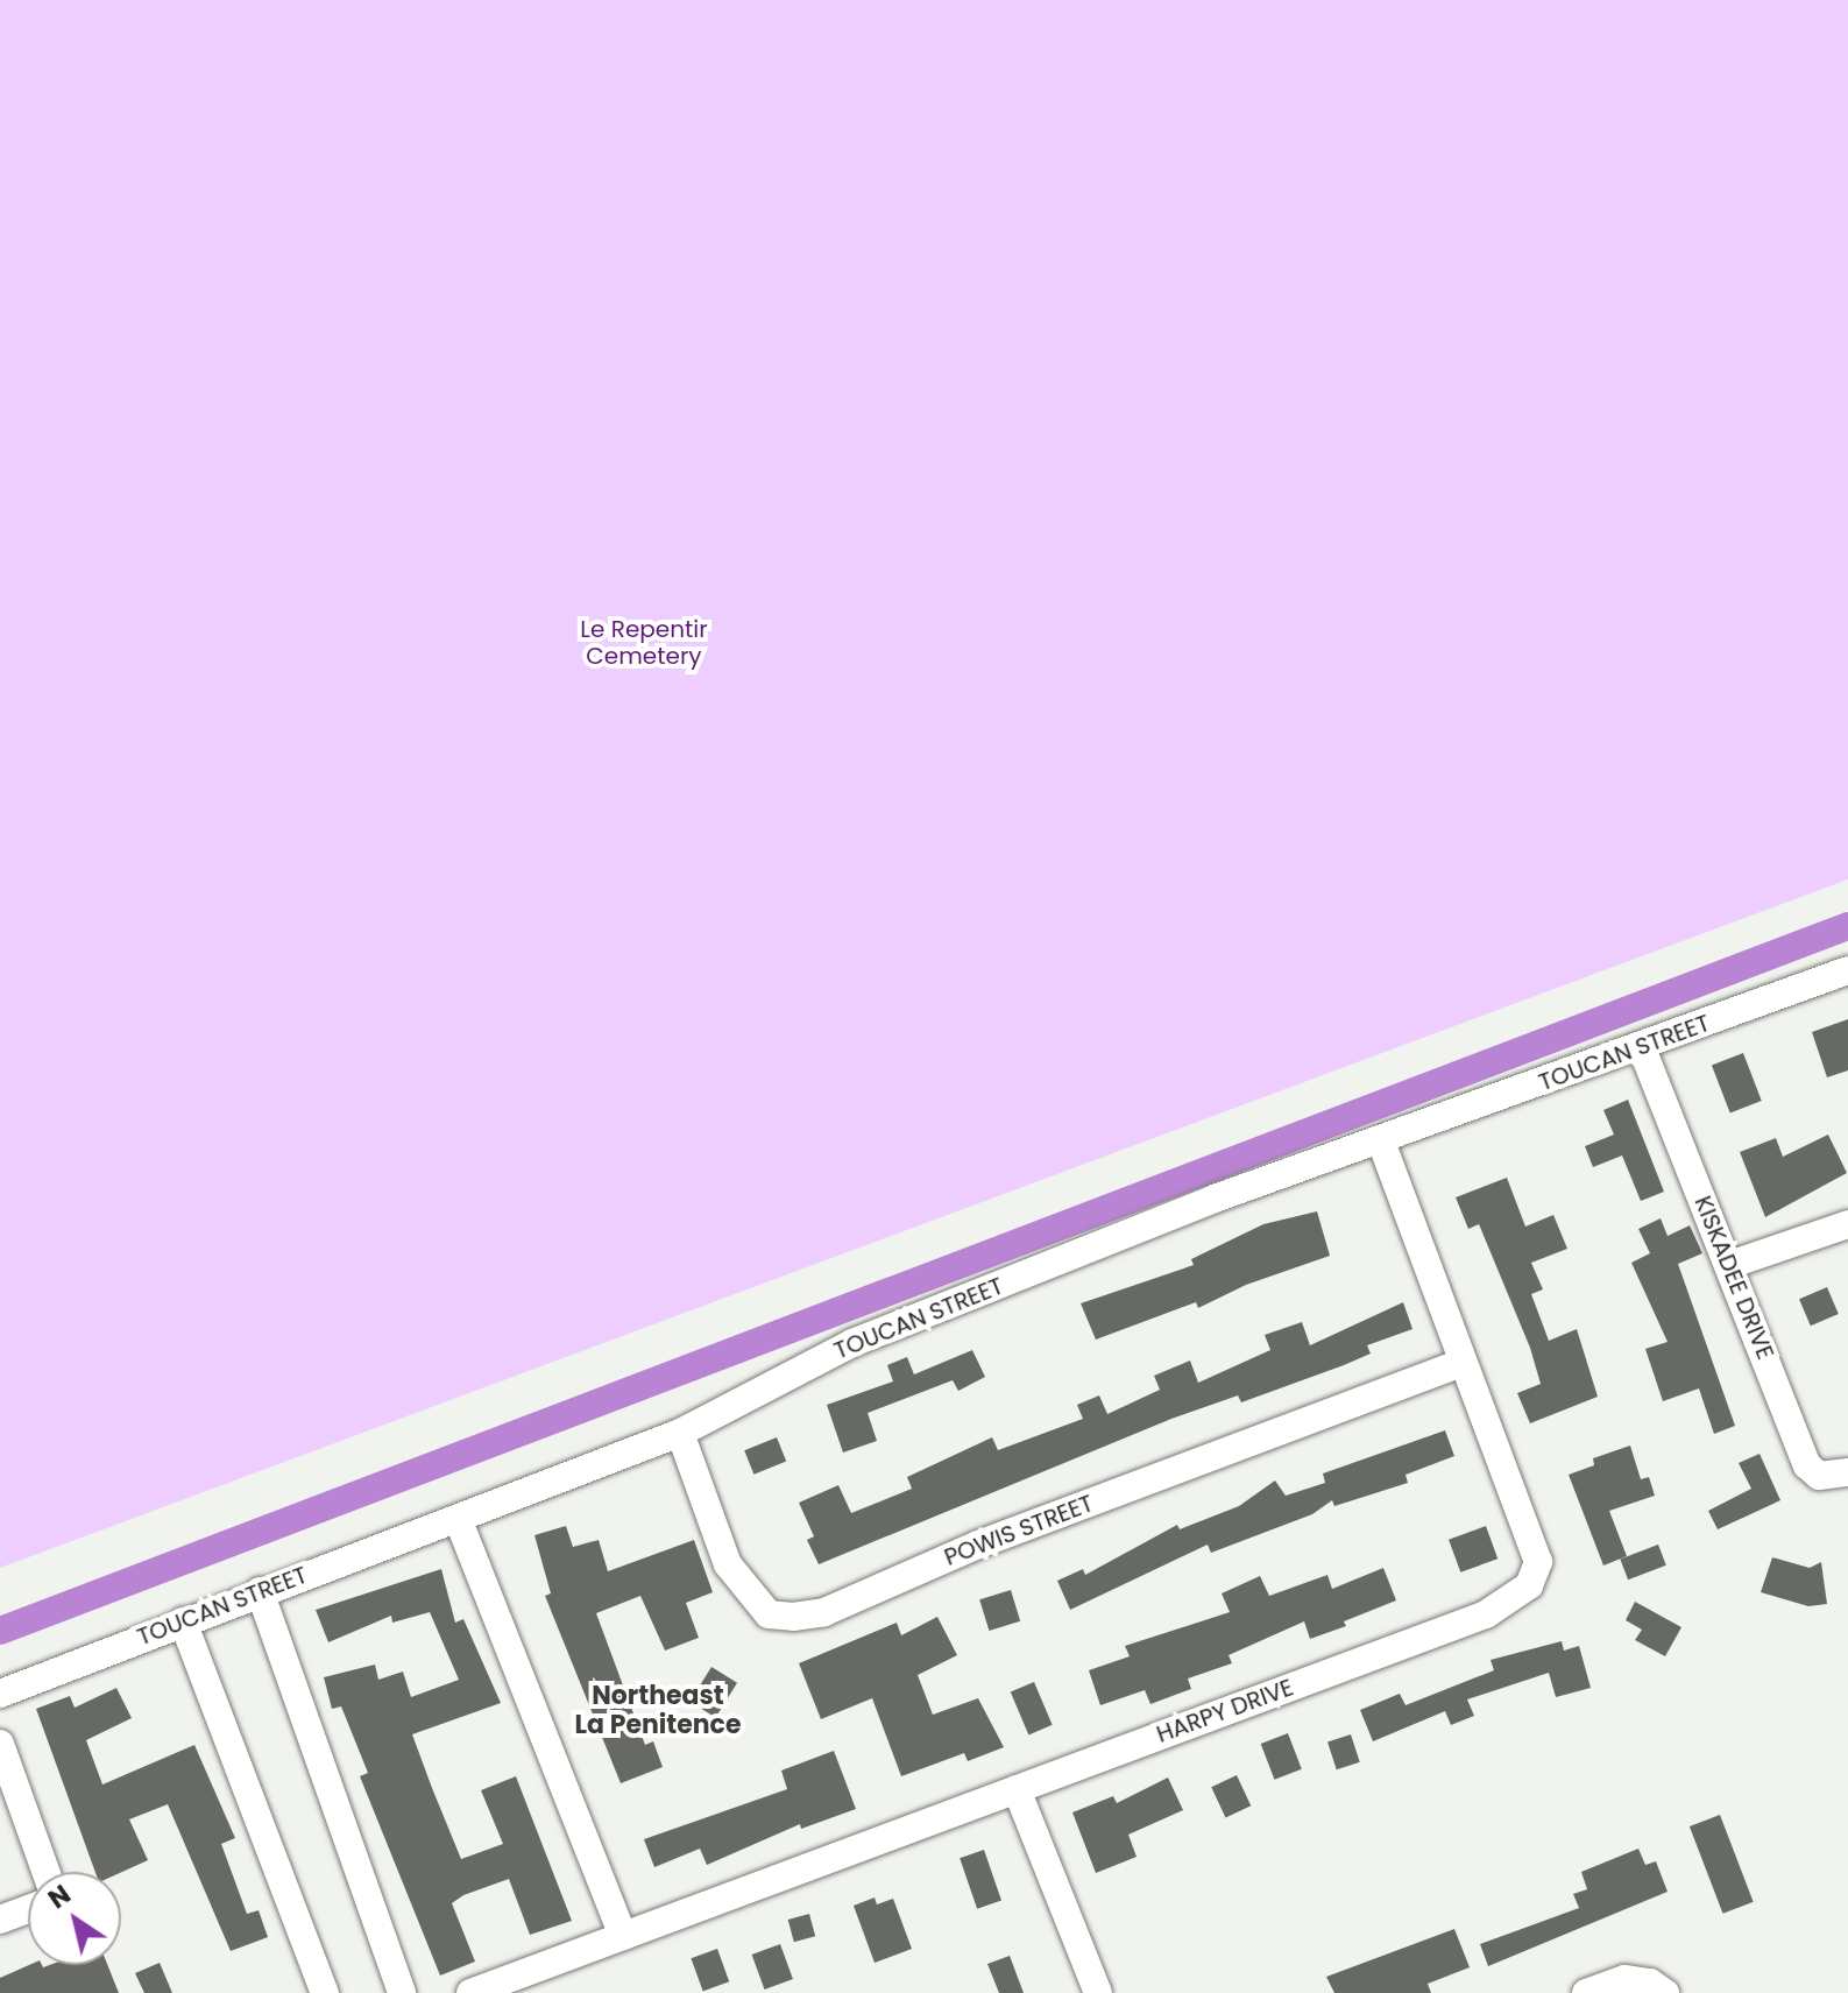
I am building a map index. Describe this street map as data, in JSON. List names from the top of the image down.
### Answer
{
  "streets": {
    "street": [
      "TOUCAN STREET",
      "KISKADEE DRIVE",
      "POWIS STREET",
      "HARPY DRIVE"
    ]
  },
  "crossings": [
    ["TOUCAN STREET", "KISKADEE DRIVE"],
    ["TOUCAN STREET", "POWIS STREET"],
    ["TOUCAN STREET", "HARPY DRIVE"],
    ["POWIS STREET", "HARPY DRIVE"]
  ],
  "districts": ["Northeast La Penitence"],
  "parks": ["Le Repentir Cemetery"],
  "north": "top left"
}
